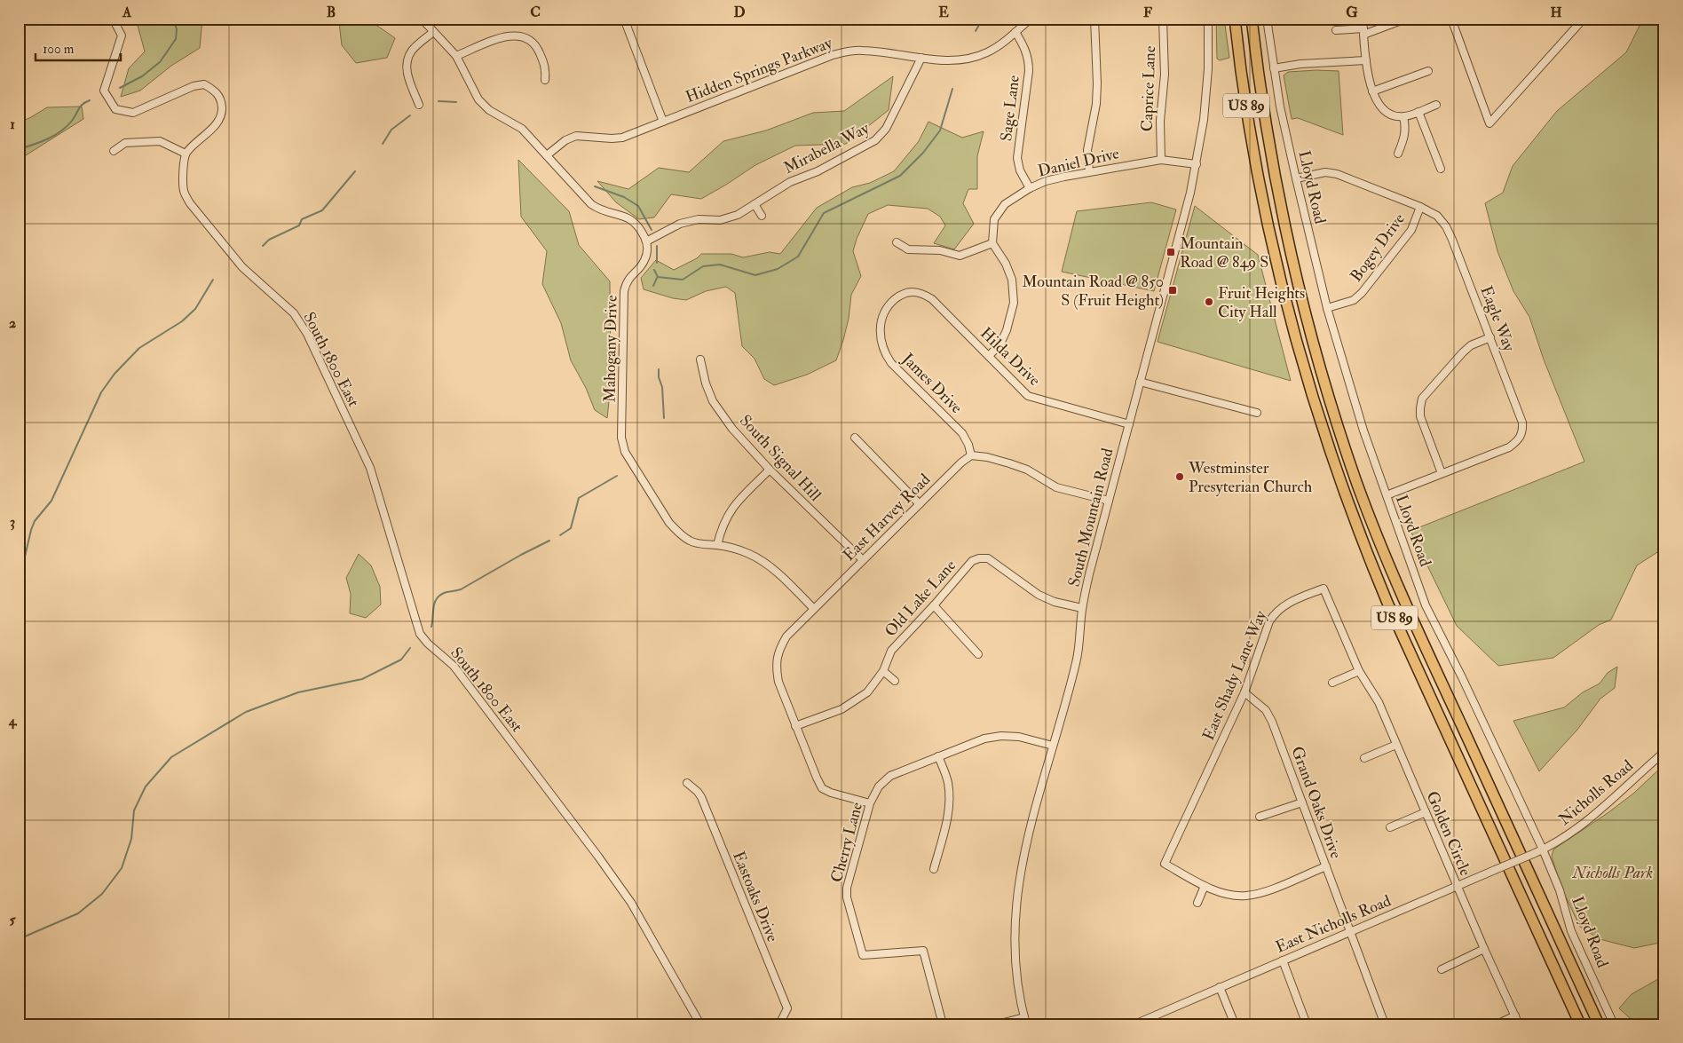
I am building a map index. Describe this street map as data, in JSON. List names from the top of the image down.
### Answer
{
  "streets": {
    "highway": ["US 89"],
    "street": [
      "Hidden Springs Parkway",
      "Caprice Lane",
      "Sage Lane",
      "Mirabella Way",
      "Daniel Drive",
      "Lloyd Road",
      "Bogey Drive",
      "Eagle Way",
      "Mahogany Drive",
      "Hilda Drive",
      "South 1800 East",
      "James Drive",
      "South Signal Hill",
      "East Harvey Road",
      "South Mountain Road",
      "Old Lake Lane",
      "East Shady Lane Way",
      "Nicholls Road",
      "Grand Oaks Drive",
      "Golden Circle",
      "Cherry Lane",
      "Eastoaks Drive",
      "East Nicholls Road"
    ]
  },
  "crossings": [
    ["Hidden Springs Parkway", "Sage Lane"],
    ["Hidden Springs Parkway", "Mirabella Way"],
    ["Caprice Lane", "Daniel Drive"],
    ["Sage Lane", "Daniel Drive"],
    ["Mirabella Way", "Mahogany Drive"],
    ["Daniel Drive", "South Mountain Road"],
    ["Lloyd Road", "Bogey Drive"],
    ["Lloyd Road", "Eagle Way"],
    ["Lloyd Road", "Nicholls Road"],
    ["Lloyd Road", "East Nicholls Road"],
    ["Bogey Drive", "Eagle Way"],
    ["Mahogany Drive", "East Harvey Road"],
    ["Hilda Drive", "James Drive"],
    ["Hilda Drive", "South Mountain Road"],
    ["James Drive", "East Harvey Road"],
    ["South Signal Hill", "East Harvey Road"],
    ["East Harvey Road", "Old Lake Lane"],
    ["East Harvey Road", "Cherry Lane"],
    ["South Mountain Road", "Old Lake Lane"],
    ["South Mountain Road", "Cherry Lane"],
    ["East Shady Lane Way", "Grand Oaks Drive"],
    ["East Shady Lane Way", "Golden Circle"],
    ["Nicholls Road", "East Nicholls Road"],
    ["Grand Oaks Drive", "East Nicholls Road"],
    ["Golden Circle", "East Nicholls Road"]
  ],
  "parks": ["Nicholls Park"],
  "places": {
    "transit": ["Mountain Road @ 849 S", "Mountain Road @ 850 S (Fruit Height)"],
    "other": ["Fruit Heights City Hall", "Westminster Presyterian Church"]
  },
  "scale_bar": "100 m",
  "grid": {
    "columns": [
      "A",
      "B",
      "C",
      "D",
      "E",
      "F",
      "G",
      "H"
    ],
    "rows": [
      "1",
      "2",
      "3",
      "4",
      "5"
    ]
  }
}
